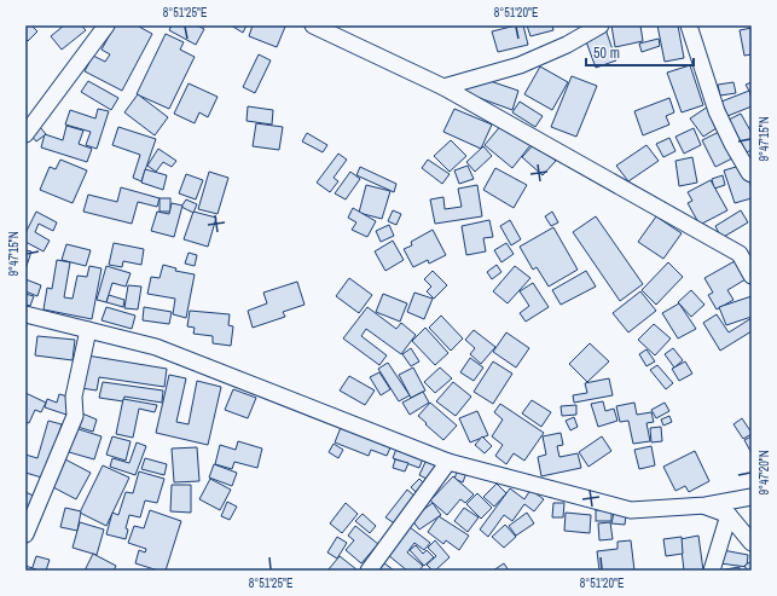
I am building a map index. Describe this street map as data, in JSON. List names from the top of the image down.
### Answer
{
  "scale_bar": "50 m",
  "coordinates": [
    "8°51'25\"E",
    "8°51'20\"E",
    "9°47'15\"N",
    "9°47'20\"N"
  ]
}
